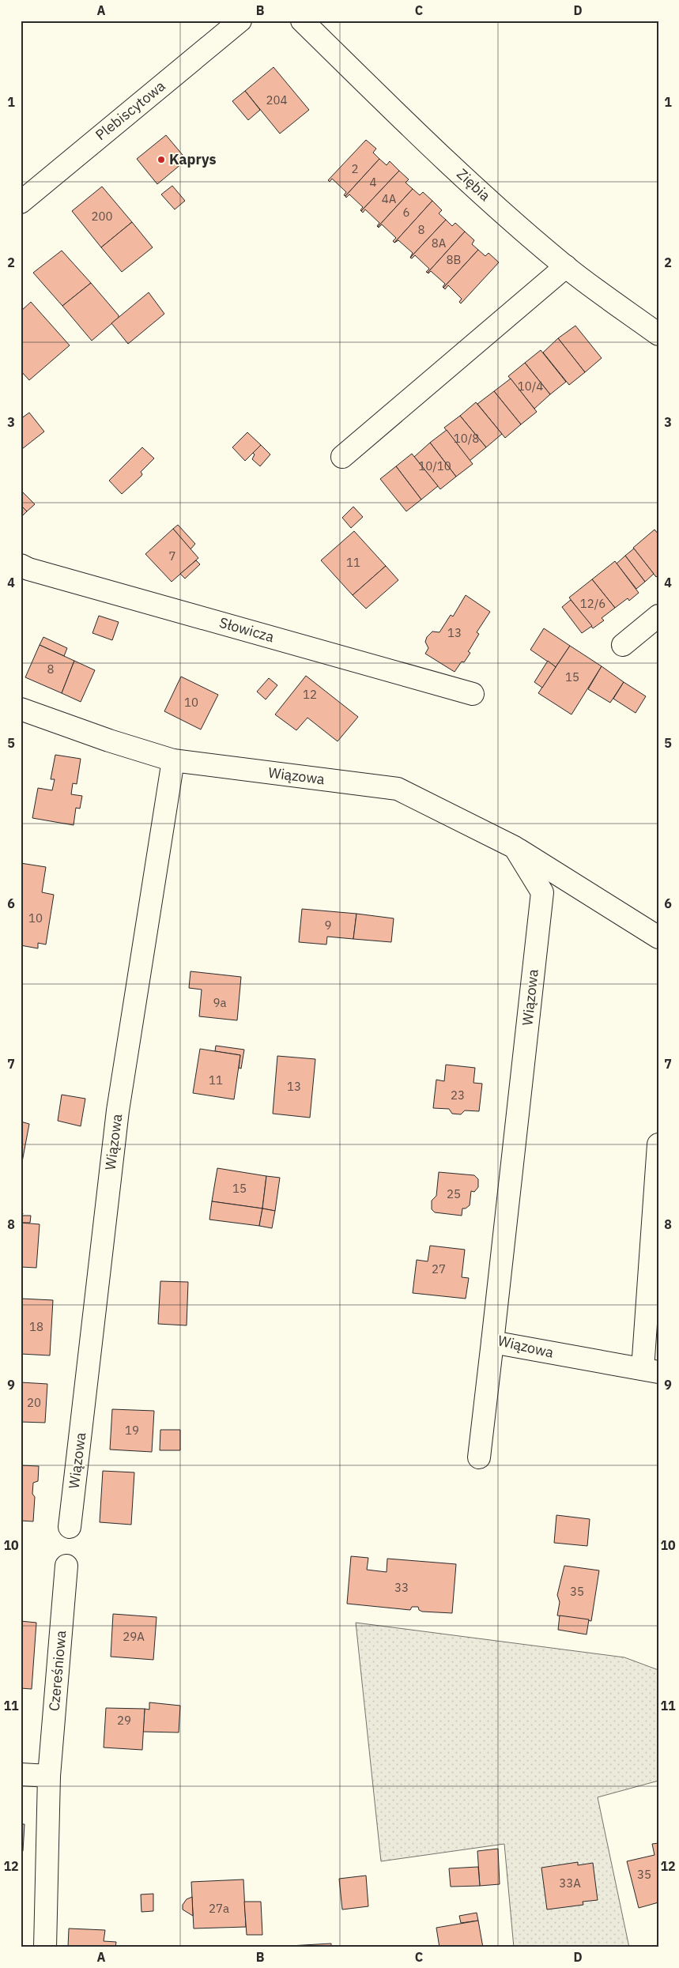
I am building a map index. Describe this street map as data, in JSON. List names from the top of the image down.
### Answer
{
  "streets": {
    "street": [
      "Plebiscytowa",
      "Ziębia",
      "Słowicza",
      "Wiązowa",
      "Czereśniowa"
    ]
  },
  "places": ["Kaprys"],
  "house_numbers": [
    "204",
    "2",
    "4",
    "4A",
    "6",
    "200",
    "8",
    "8A",
    "8B",
    "10/4",
    "10/8",
    "10/10",
    "7",
    "11",
    "12/6",
    "13",
    "8",
    "15",
    "12",
    "10",
    "10",
    "9",
    "9a",
    "11",
    "13",
    "23",
    "15",
    "25",
    "27",
    "18",
    "20",
    "19",
    "33",
    "35",
    "29A",
    "29",
    "35",
    "33A",
    "27a"
  ],
  "grid": {
    "columns": [
      "A",
      "B",
      "C",
      "D"
    ],
    "rows": [
      "1",
      "2",
      "3",
      "4",
      "5",
      "6",
      "7",
      "8",
      "9",
      "10",
      "11",
      "12"
    ]
  }
}
